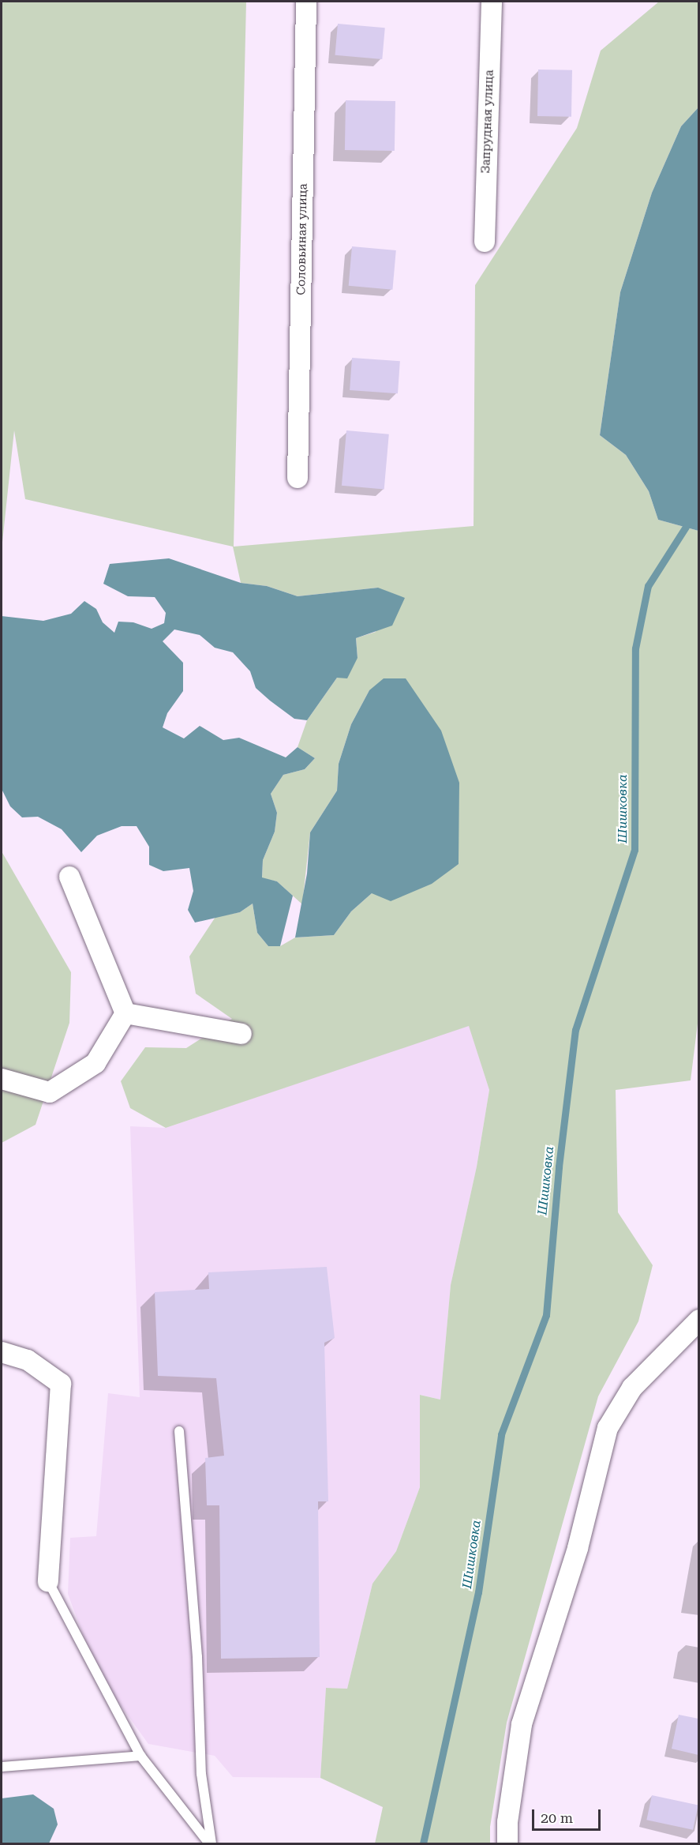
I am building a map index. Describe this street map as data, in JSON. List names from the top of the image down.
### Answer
{
  "streets": {
    "street": ["Запрудная улица", "Соловьиная улица"]
  },
  "water": ["Шишковка"],
  "scale_bar": "20 m"
}
